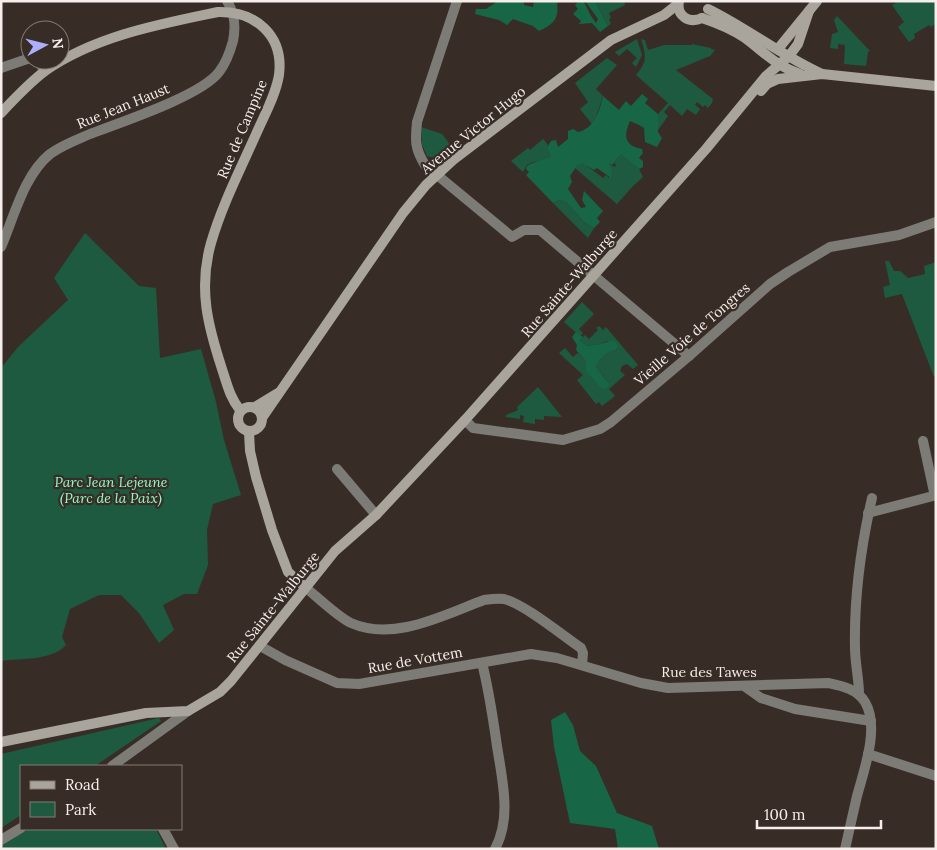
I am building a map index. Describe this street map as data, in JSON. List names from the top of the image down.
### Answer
{
  "streets": {
    "street": [
      "Rue Jean Haust",
      "Rue de Campine",
      "Avenue Victor Hugo",
      "Rue Sainte-Walburge",
      "Vieille Voie de Tongres",
      "Rue de Vottem",
      "Rue des Tawes"
    ]
  },
  "crossings": [
    ["Rue Jean Haust", "Rue de Campine"],
    ["Rue de Campine", "Avenue Victor Hugo"],
    ["Rue de Campine", "Rue Sainte-Walburge"],
    ["Rue Sainte-Walburge", "Vieille Voie de Tongres"],
    ["Rue Sainte-Walburge", "Rue de Vottem"],
    ["Rue de Vottem", "Rue des Tawes"]
  ],
  "parks": ["Parc Jean Lejeune (Parc de la Paix)"],
  "legend": ["Road", "Park"],
  "scale_bar": "100 m",
  "north": "right"
}
